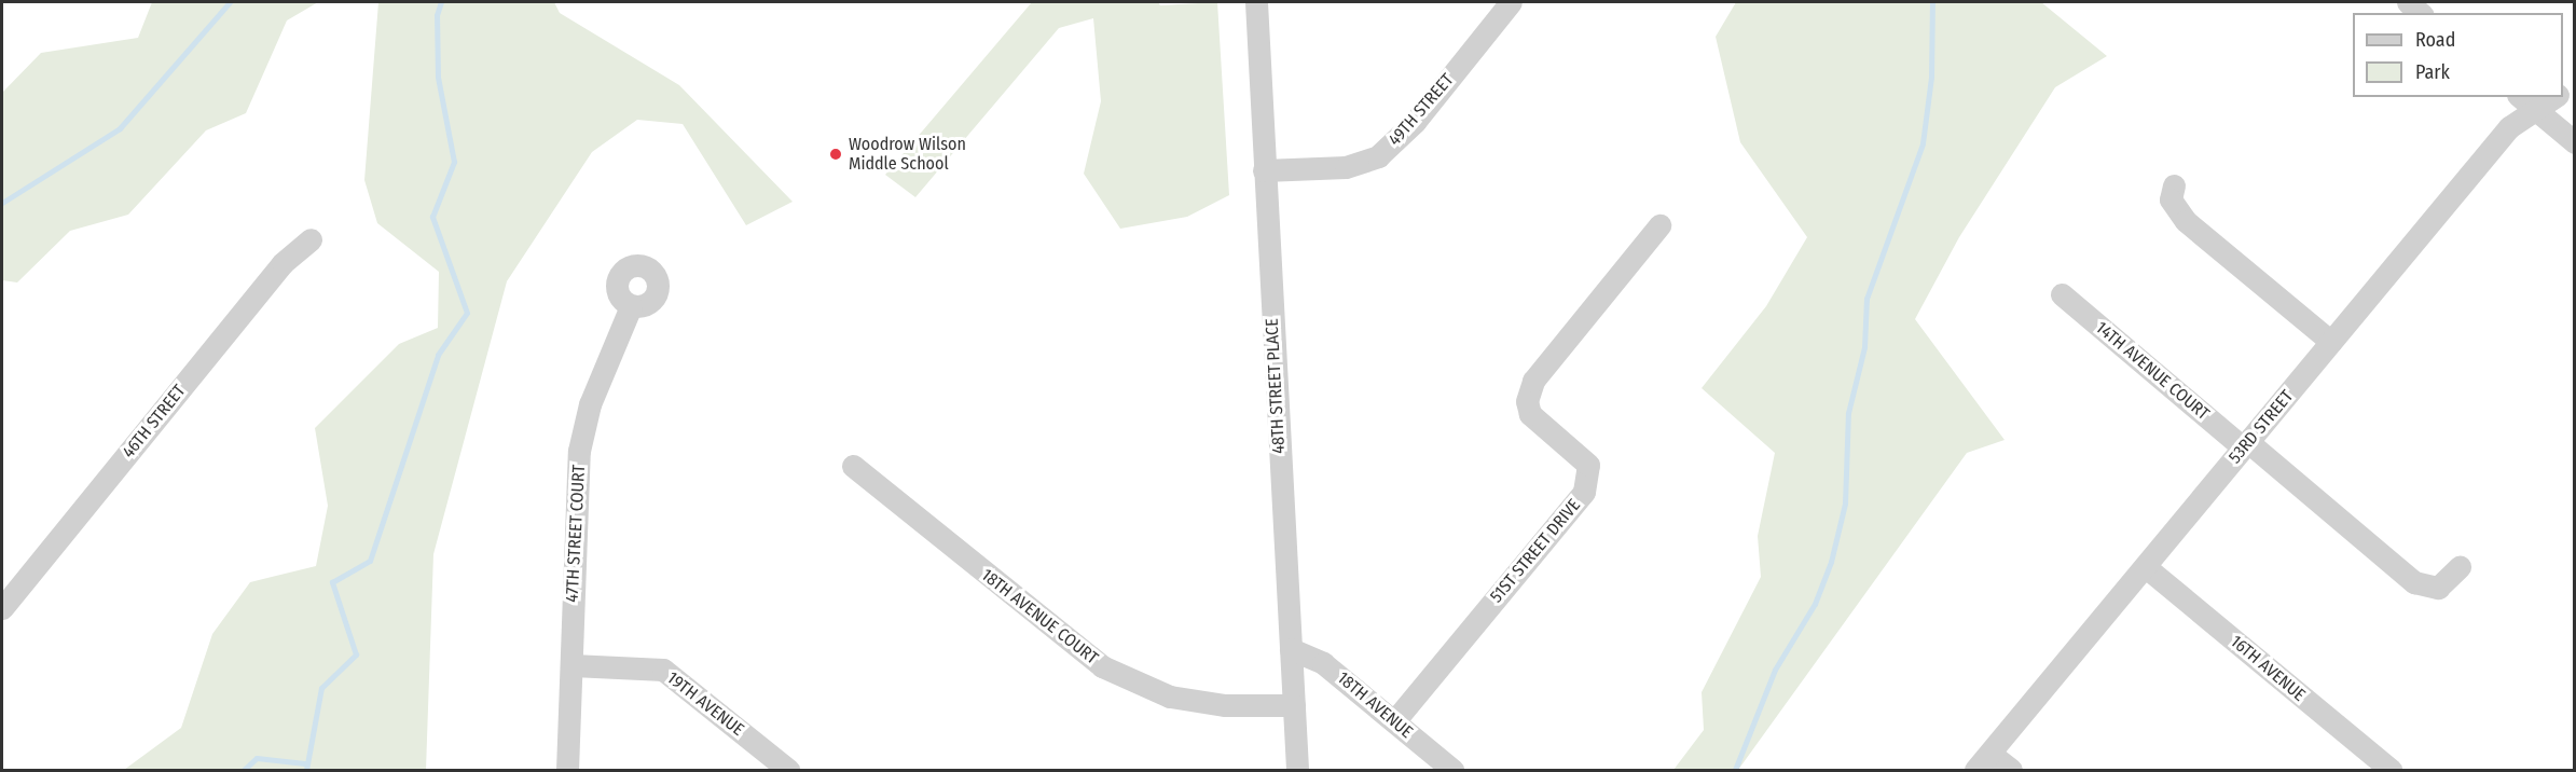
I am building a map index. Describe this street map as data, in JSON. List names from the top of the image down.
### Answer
{
  "streets": {
    "street": [
      "49TH STREET",
      "14TH AVENUE COURT",
      "48TH STREET PLACE",
      "46TH STREET",
      "53RD STREET",
      "47TH STREET COURT",
      "51ST STREET DRIVE",
      "18TH AVENUE COURT",
      "16TH AVENUE",
      "19TH AVENUE",
      "18TH AVENUE"
    ]
  },
  "crossings": [
    ["49TH STREET", "48TH STREET PLACE"],
    ["14TH AVENUE COURT", "53RD STREET"],
    ["48TH STREET PLACE", "18TH AVENUE COURT"],
    ["48TH STREET PLACE", "18TH AVENUE"],
    ["53RD STREET", "16TH AVENUE"],
    ["47TH STREET COURT", "19TH AVENUE"],
    ["51ST STREET DRIVE", "18TH AVENUE"]
  ],
  "places": ["Woodrow Wilson Middle School"],
  "legend": ["Road", "Park"]
}
